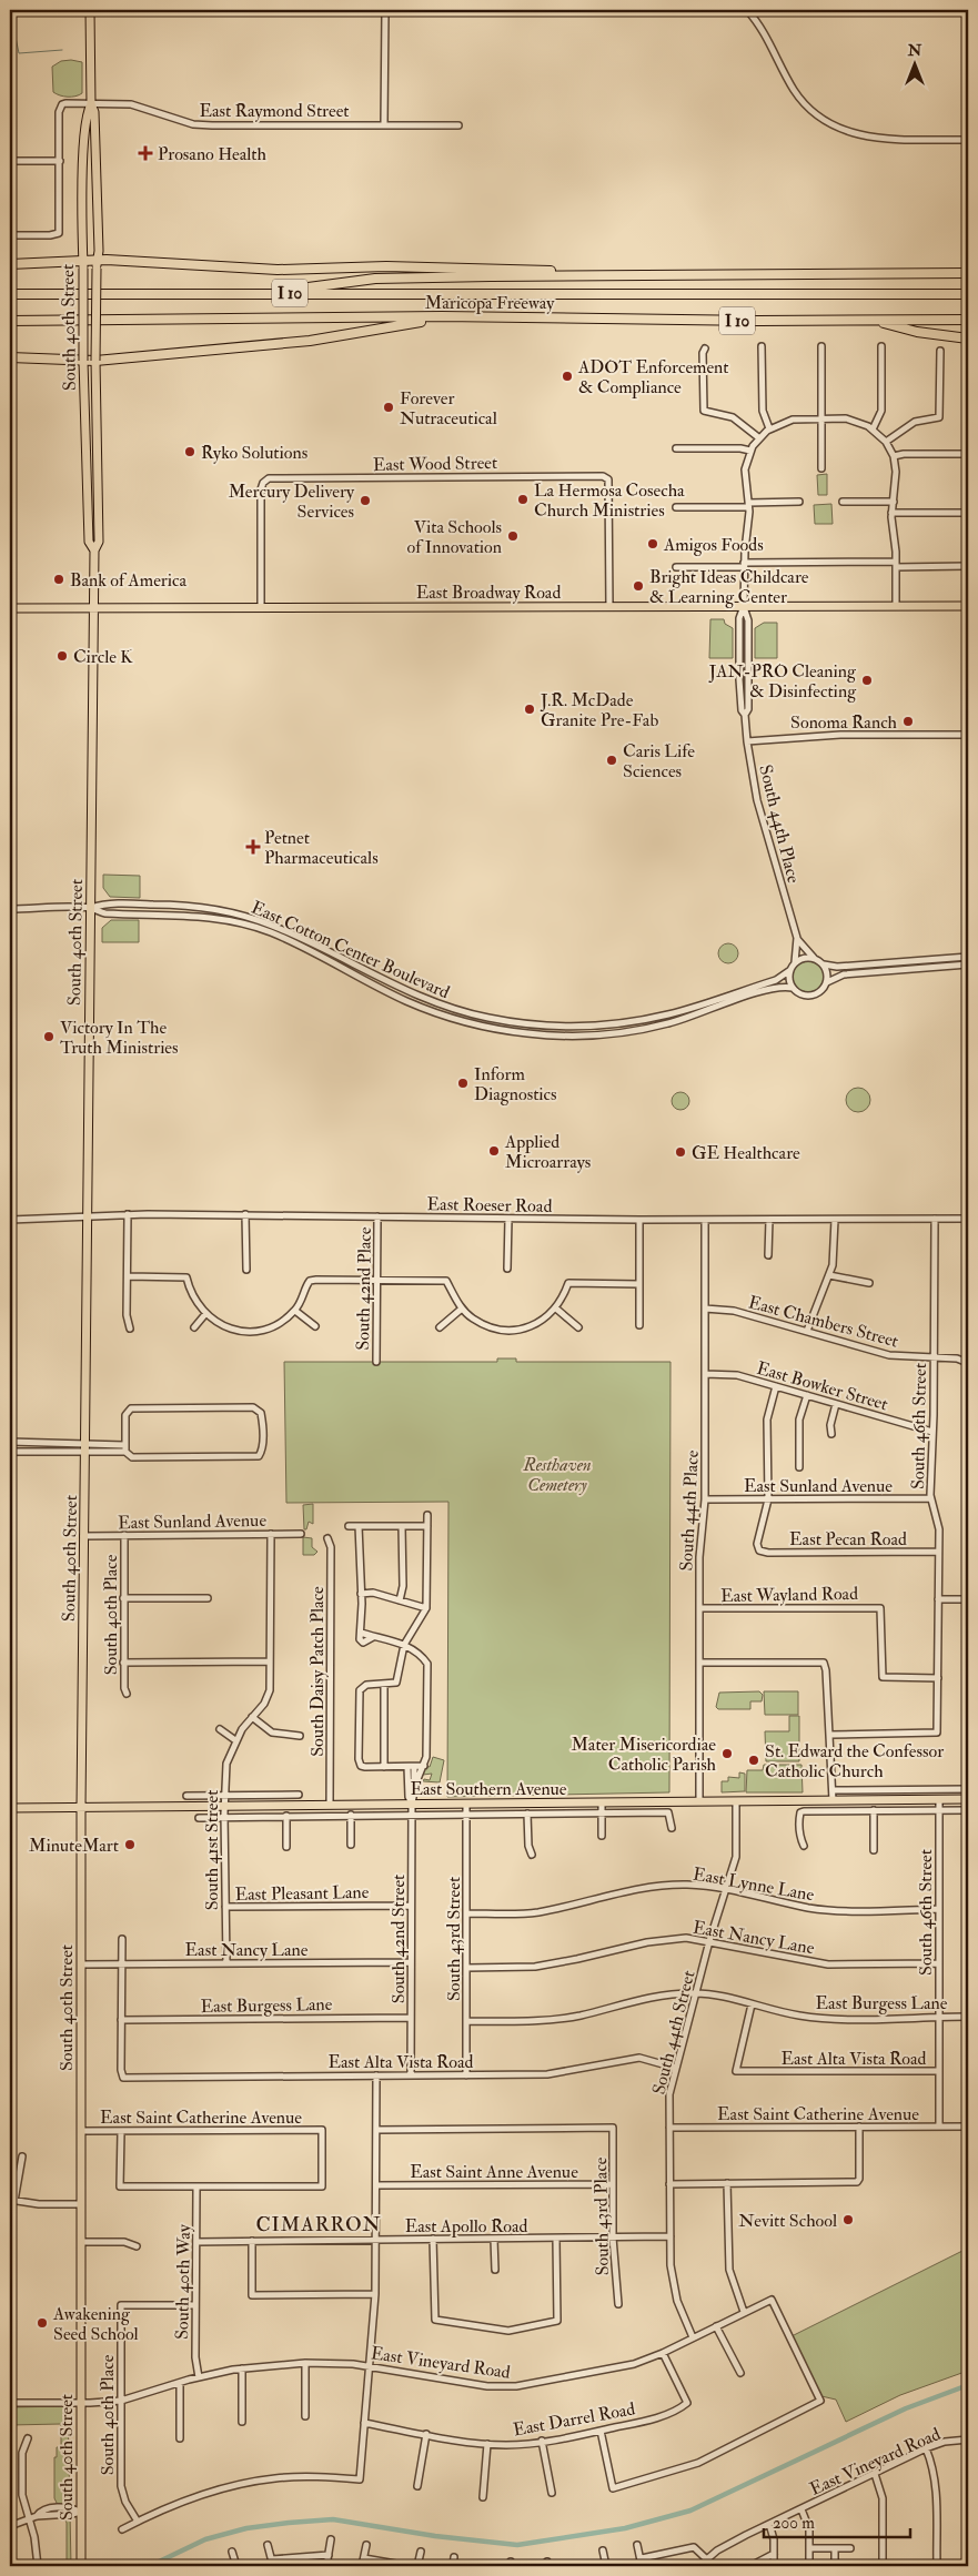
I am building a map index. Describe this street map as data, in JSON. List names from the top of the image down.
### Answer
{
  "streets": {
    "highway": ["I 10", "Maricopa Freeway"],
    "main road": ["South 40th Street", "East Broadway Road", "East Southern Avenue"],
    "street": [
      "East Raymond Street",
      "East Wood Street",
      "South 44th Place",
      "East Cotton Center Boulevard",
      "East Roeser Road",
      "South 42nd Place",
      "East Chambers Street",
      "East Bowker Street",
      "South 46th Street",
      "East Sunland Avenue",
      "East Pecan Road",
      "East Wayland Road",
      "South 40th Place",
      "South Daisy Patch Place",
      "South 41st Street",
      "East Lynne Lane",
      "East Pleasant Lane",
      "East Nancy Lane",
      "South 42nd Street",
      "South 43rd Street",
      "East Burgess Lane",
      "South 44th Street",
      "East Alta Vista Road",
      "East Saint Catherine Avenue",
      "East Saint Anne Avenue",
      "South 43rd Place",
      "East Apollo Road",
      "South 40th Way",
      "East Vineyard Road",
      "East Darrel Road"
    ]
  },
  "crossings": [
    ["East Raymond Street", "South 40th Street"],
    ["South 40th Street", "East Broadway Road"],
    ["South 40th Street", "East Cotton Center Boulevard"],
    ["South 40th Street", "East Roeser Road"],
    ["South 40th Street", "East Sunland Avenue"],
    ["South 40th Street", "East Southern Avenue"],
    ["South 40th Street", "East Nancy Lane"],
    ["South 40th Street", "East Saint Catherine Avenue"],
    ["South 40th Street", "East Vineyard Road"],
    ["East Wood Street", "East Broadway Road"],
    ["East Broadway Road", "South 44th Place"],
    ["South 44th Place", "East Cotton Center Boulevard"],
    ["South 44th Place", "East Roeser Road"],
    ["South 44th Place", "East Chambers Street"],
    ["South 44th Place", "East Bowker Street"],
    ["South 44th Place", "East Sunland Avenue"],
    ["South 44th Place", "East Wayland Road"],
    ["South 44th Place", "East Southern Avenue"],
    ["East Roeser Road", "South 42nd Place"],
    ["East Roeser Road", "South 46th Street"],
    ["East Chambers Street", "South 46th Street"],
    ["East Bowker Street", "South 46th Street"],
    ["South 46th Street", "East Sunland Avenue"],
    ["South 46th Street", "East Pecan Road"],
    ["South 46th Street", "East Wayland Road"],
    ["South 46th Street", "East Southern Avenue"],
    ["South 46th Street", "East Lynne Lane"],
    ["South 46th Street", "East Nancy Lane"],
    ["South 46th Street", "East Burgess Lane"],
    ["South 46th Street", "East Alta Vista Road"],
    ["South 46th Street", "East Saint Catherine Avenue"],
    ["East Sunland Avenue", "East Pecan Road"],
    ["East Sunland Avenue", "South 40th Place"],
    ["East Sunland Avenue", "South 41st Street"],
    ["South 40th Place", "South 40th Way"],
    ["South 40th Place", "East Vineyard Road"],
    ["South Daisy Patch Place", "East Southern Avenue"],
    ["East Southern Avenue", "South 41st Street"],
    ["East Southern Avenue", "South 42nd Street"],
    ["East Southern Avenue", "South 43rd Street"],
    ["East Southern Avenue", "South 44th Street"],
    ["South 41st Street", "East Pleasant Lane"],
    ["South 41st Street", "East Nancy Lane"],
    ["East Lynne Lane", "South 43rd Street"],
    ["East Lynne Lane", "South 44th Street"],
    ["East Pleasant Lane", "South 42nd Street"],
    ["East Nancy Lane", "South 42nd Street"],
    ["East Nancy Lane", "South 43rd Street"],
    ["East Nancy Lane", "South 44th Street"],
    ["South 42nd Street", "East Burgess Lane"],
    ["South 42nd Street", "East Alta Vista Road"],
    ["South 43rd Street", "East Burgess Lane"],
    ["South 43rd Street", "East Alta Vista Road"],
    ["East Burgess Lane", "South 44th Street"],
    ["East Burgess Lane", "East Alta Vista Road"],
    ["South 44th Street", "East Alta Vista Road"],
    ["South 44th Street", "East Saint Catherine Avenue"],
    ["South 44th Street", "East Apollo Road"],
    ["South 44th Street", "East Vineyard Road"],
    ["East Saint Catherine Avenue", "South 40th Way"],
    ["East Saint Anne Avenue", "South 43rd Place"],
    ["South 43rd Place", "East Apollo Road"],
    ["East Apollo Road", "South 40th Way"],
    ["South 40th Way", "East Vineyard Road"],
    ["East Vineyard Road", "East Darrel Road"]
  ],
  "districts": ["CIMARRON"],
  "parks": ["Resthaven Cemetery"],
  "places": {
    "health": ["Prosano Health", "Petnet Pharmaceuticals"],
    "other": [
      "ADOT Enforcement & Compliance",
      "Forever Nutraceutical",
      "Ryko Solutions",
      "La Hermosa Cosecha Church Ministries",
      "Mercury Delivery Services",
      "Vita Schools of Innovation",
      "Amigos Foods",
      "Bank of America",
      "Bright Ideas Childcare & Learning Center",
      "Circle K",
      "JAN-PRO Cleaning & Disinfecting",
      "J.R. McDade Granite Pre-Fab",
      "Sonoma Ranch",
      "Caris Life Sciences",
      "Victory In The Truth Ministries",
      "Inform Diagnostics",
      "Applied Microarrays",
      "GE Healthcare",
      "Mater Misericordiae Catholic Parish",
      "St. Edward the Confessor Catholic Church",
      "MinuteMart",
      "Nevitt School",
      "Awakening Seed School"
    ]
  },
  "scale_bar": "200 m",
  "north": "top"
}
